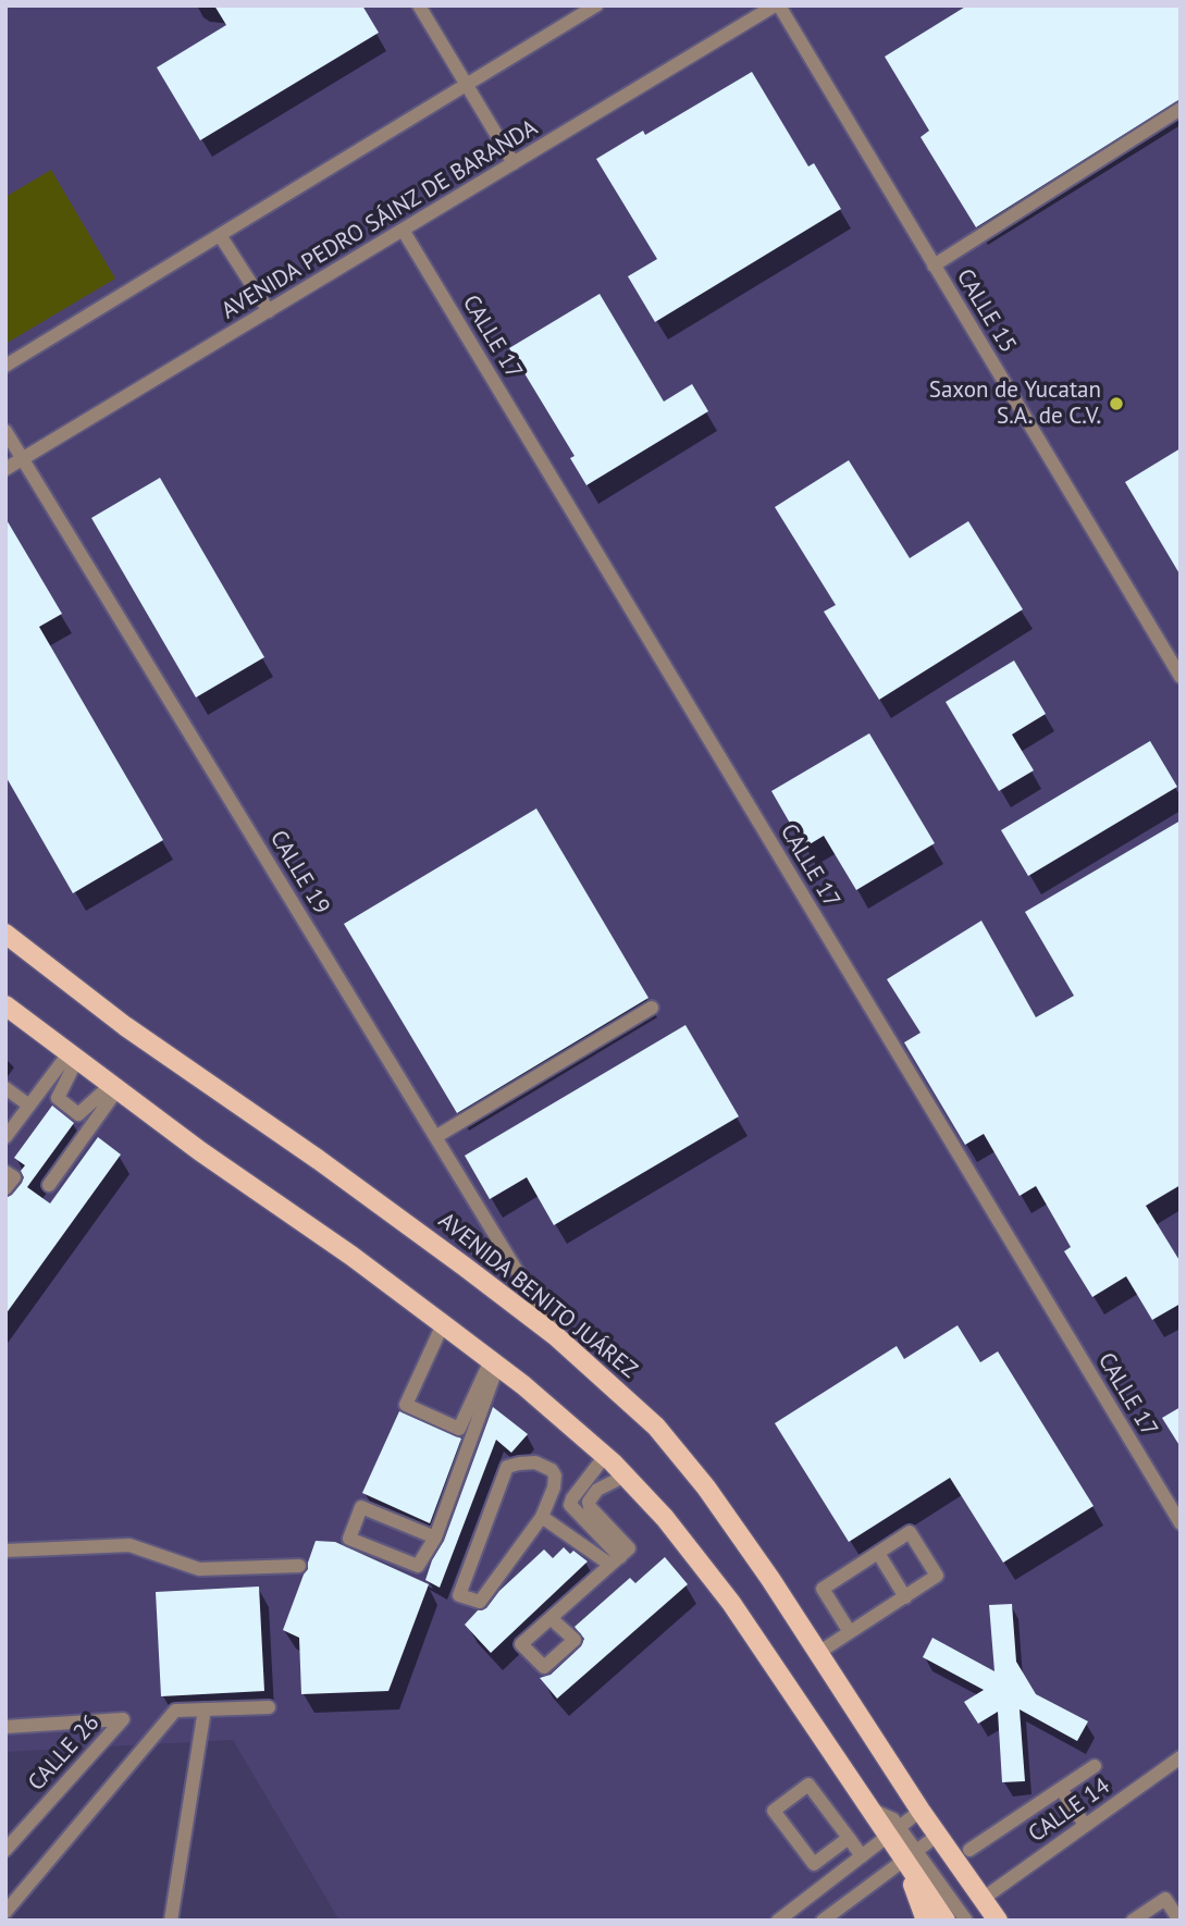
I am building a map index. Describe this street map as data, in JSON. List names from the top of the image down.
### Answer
{
  "streets": {
    "main road": ["AVENIDA BENITO JUÁREZ"],
    "street": [
      "AVENIDA PEDRO SÁINZ DE BARANDA",
      "CALLE 15",
      "CALLE 17",
      "CALLE 19",
      "CALLE 26",
      "CALLE 14"
    ]
  },
  "crossings": [
    ["AVENIDA PEDRO SÁINZ DE BARANDA", "CALLE 15"],
    ["AVENIDA PEDRO SÁINZ DE BARANDA", "CALLE 17"],
    ["AVENIDA PEDRO SÁINZ DE BARANDA", "CALLE 19"],
    ["CALLE 19", "AVENIDA BENITO JUÁREZ"],
    ["AVENIDA BENITO JUÁREZ", "CALLE 14"]
  ],
  "places": ["Saxon de Yucatan S.A. de C.V."]
}
